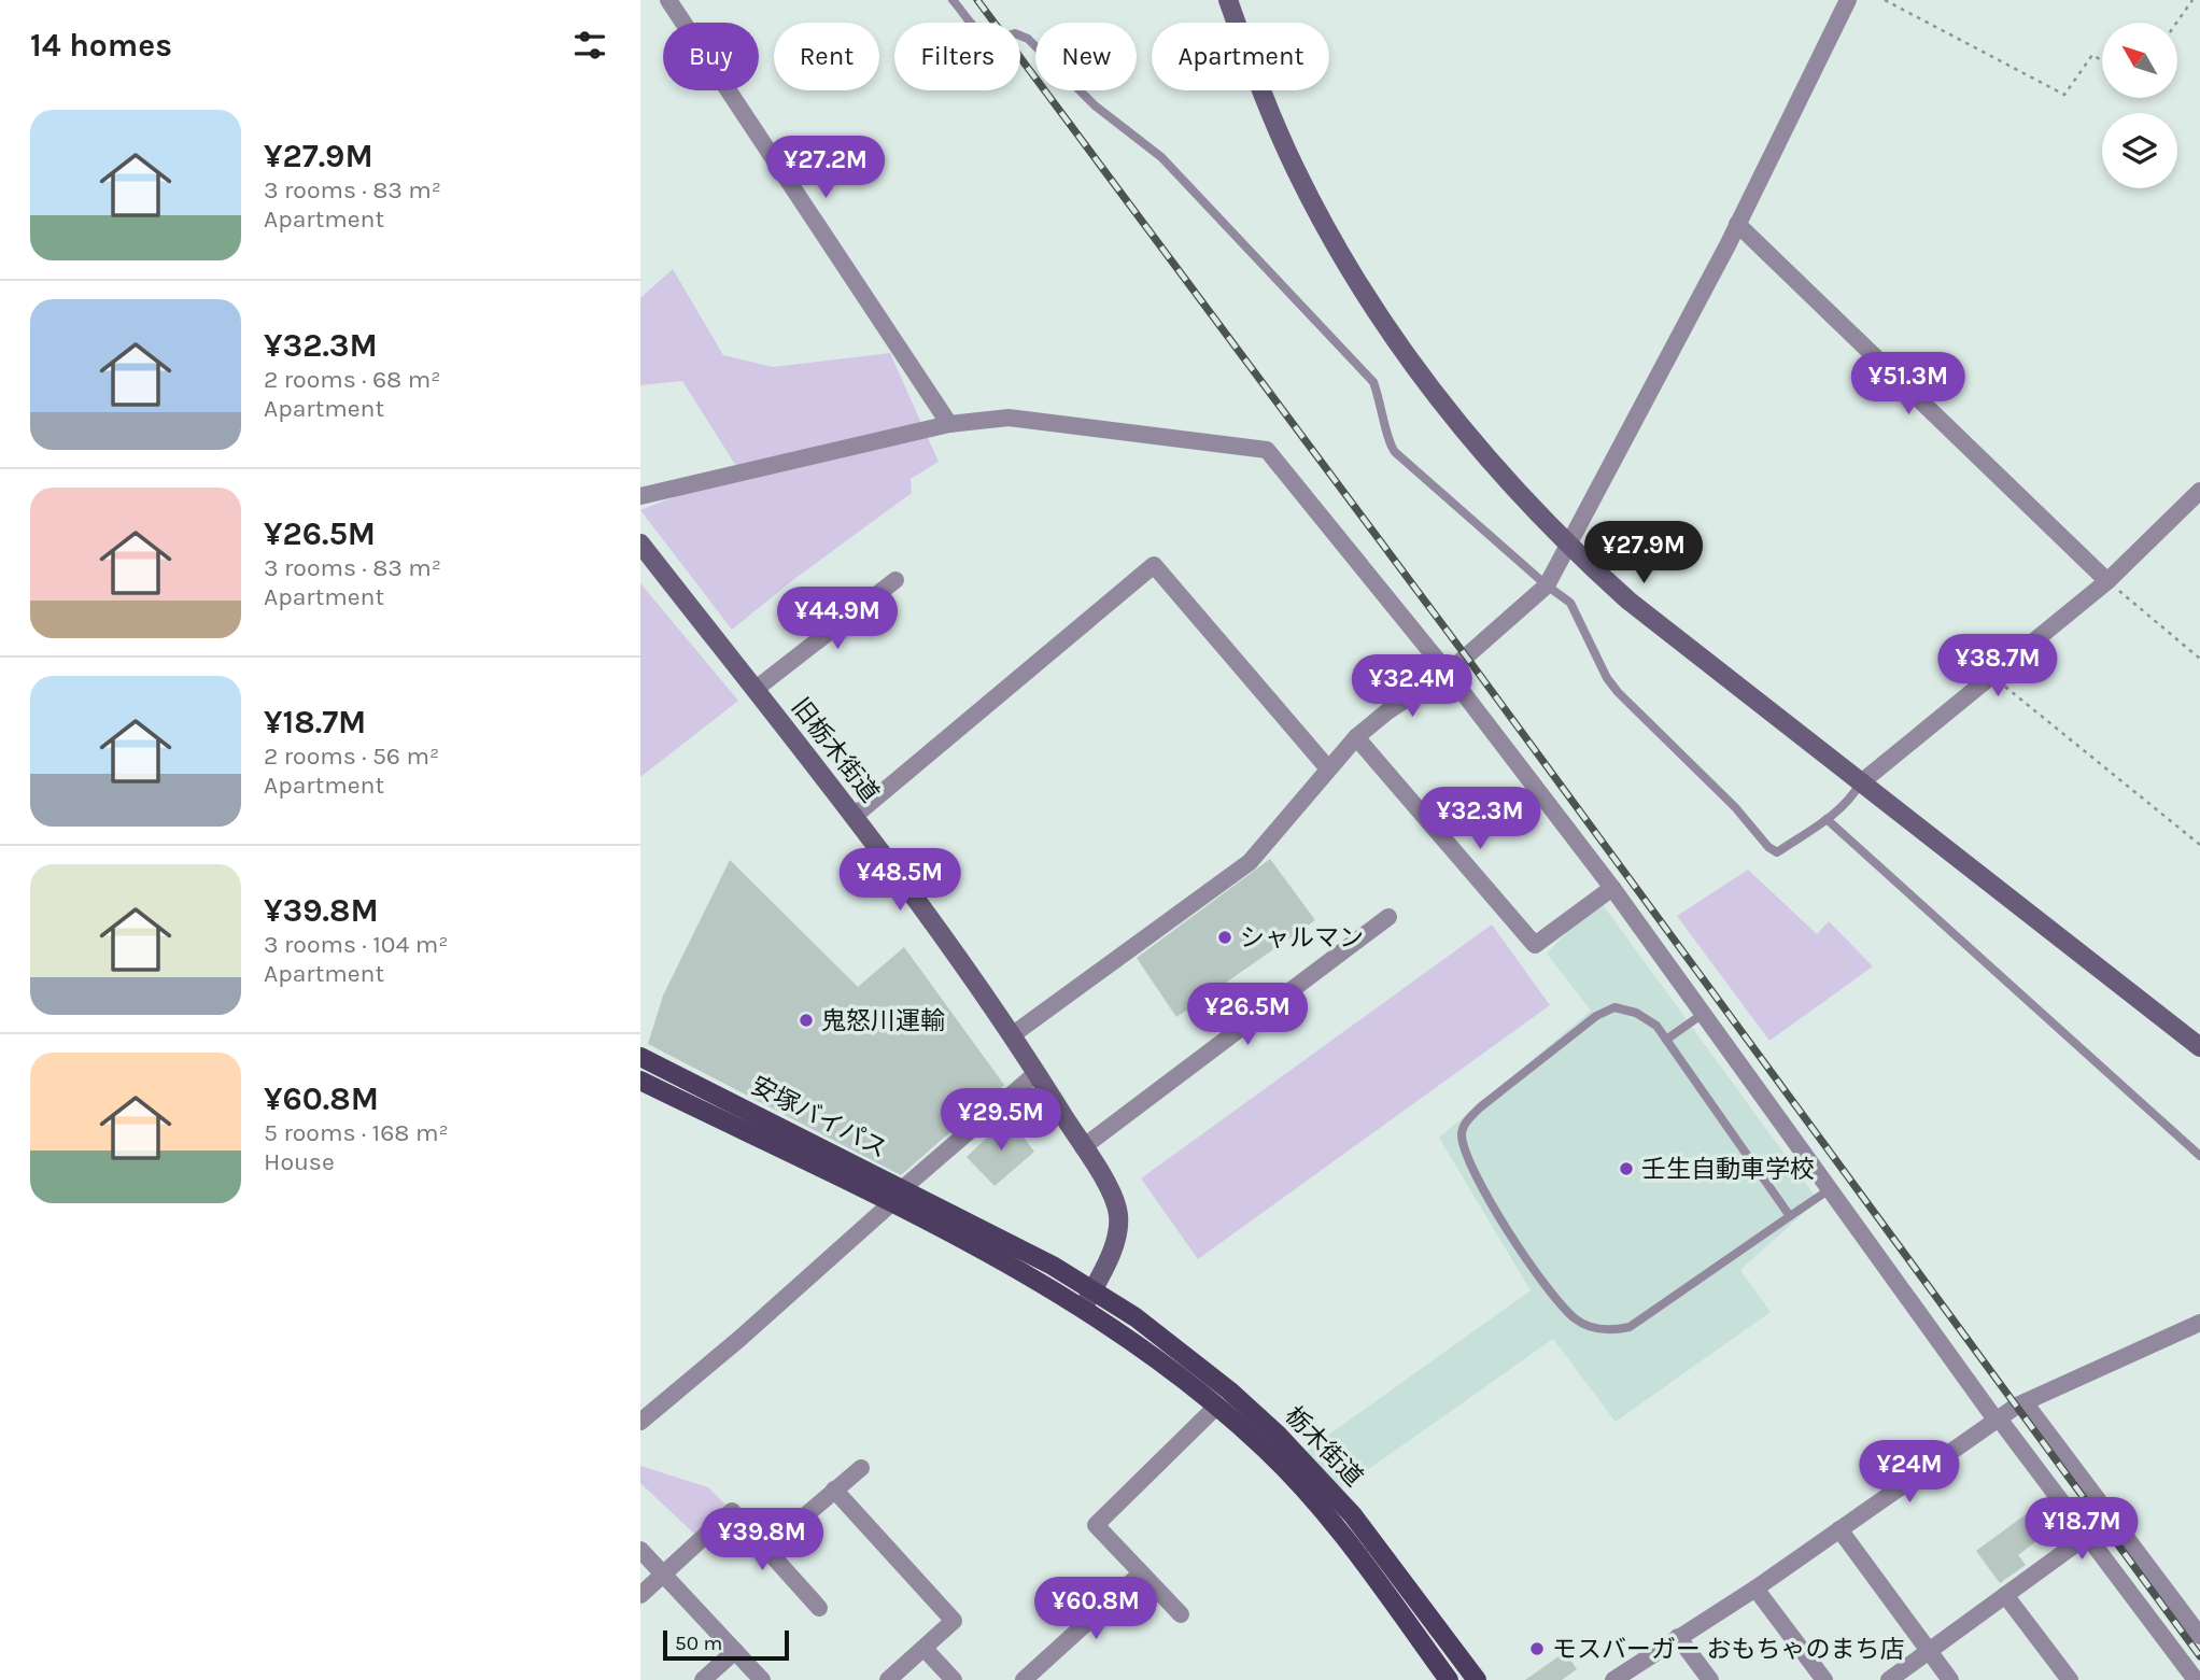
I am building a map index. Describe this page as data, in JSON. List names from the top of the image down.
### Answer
{
  "streets": {
    "main road": ["安塚バイパス", "栃木街道"],
    "street": ["旧栃木街道"]
  },
  "crossings": [
    ["旧栃木街道", "安塚バイパス"],
    ["旧栃木街道", "栃木街道"],
    ["安塚バイパス", "栃木街道"]
  ],
  "places": [
    "シャルマン",
    "鬼怒川運輸",
    "壬生自動車学校",
    "モスバーガー おもちゃのまち店"
  ],
  "scale_bar": "50 m",
  "north": "top left",
  "page": {
    "heading": "14 homes",
    "chip": [
      "Buy",
      "Rent",
      "Filters",
      "New",
      "Apartment"
    ],
    "list": [
      {
        "name": "¥27.9M",
        "note": "3 rooms · 83 m² · Apartment"
      },
      {
        "name": "¥32.3M",
        "note": "2 rooms · 68 m² · Apartment"
      },
      {
        "name": "¥26.5M",
        "note": "3 rooms · 83 m² · Apartment"
      },
      {
        "name": "¥18.7M",
        "note": "2 rooms · 56 m² · Apartment"
      },
      {
        "name": "¥39.8M",
        "note": "3 rooms · 104 m² · Apartment"
      },
      {
        "name": "¥60.8M",
        "note": "5 rooms · 168 m² · House"
      }
    ],
    "price": [
      "¥27.2M",
      "¥51.3M",
      "¥27.9M",
      "¥44.9M",
      "¥38.7M",
      "¥32.4M",
      "¥32.3M",
      "¥48.5M",
      "¥26.5M",
      "¥29.5M",
      "¥24M",
      "¥18.7M",
      "¥39.8M",
      "¥60.8M"
    ],
    "scale": "50 m"
  }
}
